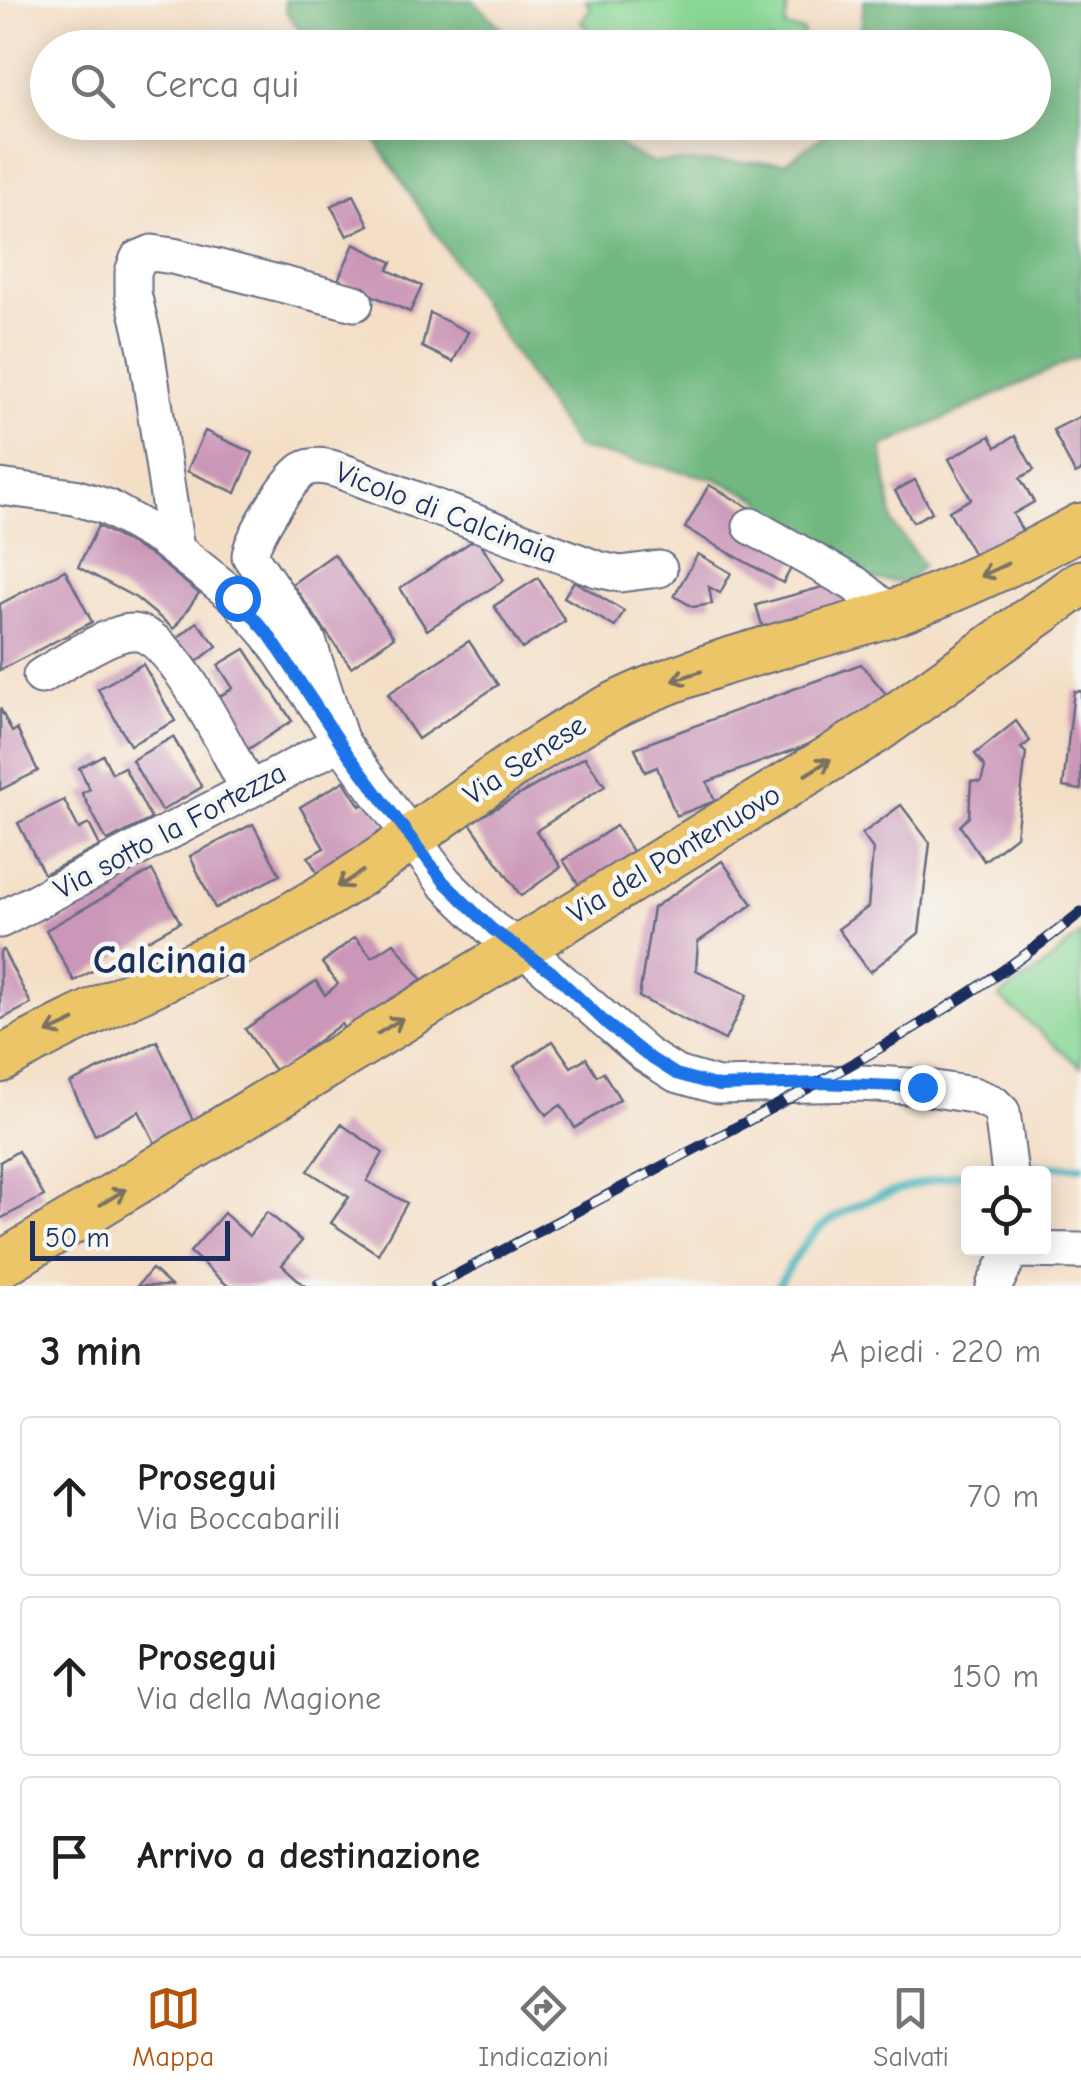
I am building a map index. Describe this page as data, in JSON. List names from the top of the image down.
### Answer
{
  "streets": {
    "main road": ["Via Senese", "Via del Pontenuovo"],
    "street": ["Vicolo di Calcinaia", "Via sotto la Fortezza"]
  },
  "crossings": [
    ["Vicolo di Calcinaia", "Via sotto la Fortezza"]
  ],
  "one_way": ["Via Senese", "Via del Pontenuovo"],
  "districts": ["Calcinaia"],
  "scale_bar": "50 m",
  "page": {
    "search": "Cerca qui",
    "scale": "50 m",
    "heading": ["3 min", "A piedi · 220 m"],
    "list": [
      ["Prosegui", "Via Boccabarili", "70 m"],
      ["Prosegui", "Via della Magione", "150 m"],
      "Arrivo a destinazione"
    ],
    "nav": ["Mappa", "Indicazioni", "Salvati"]
  }
}
